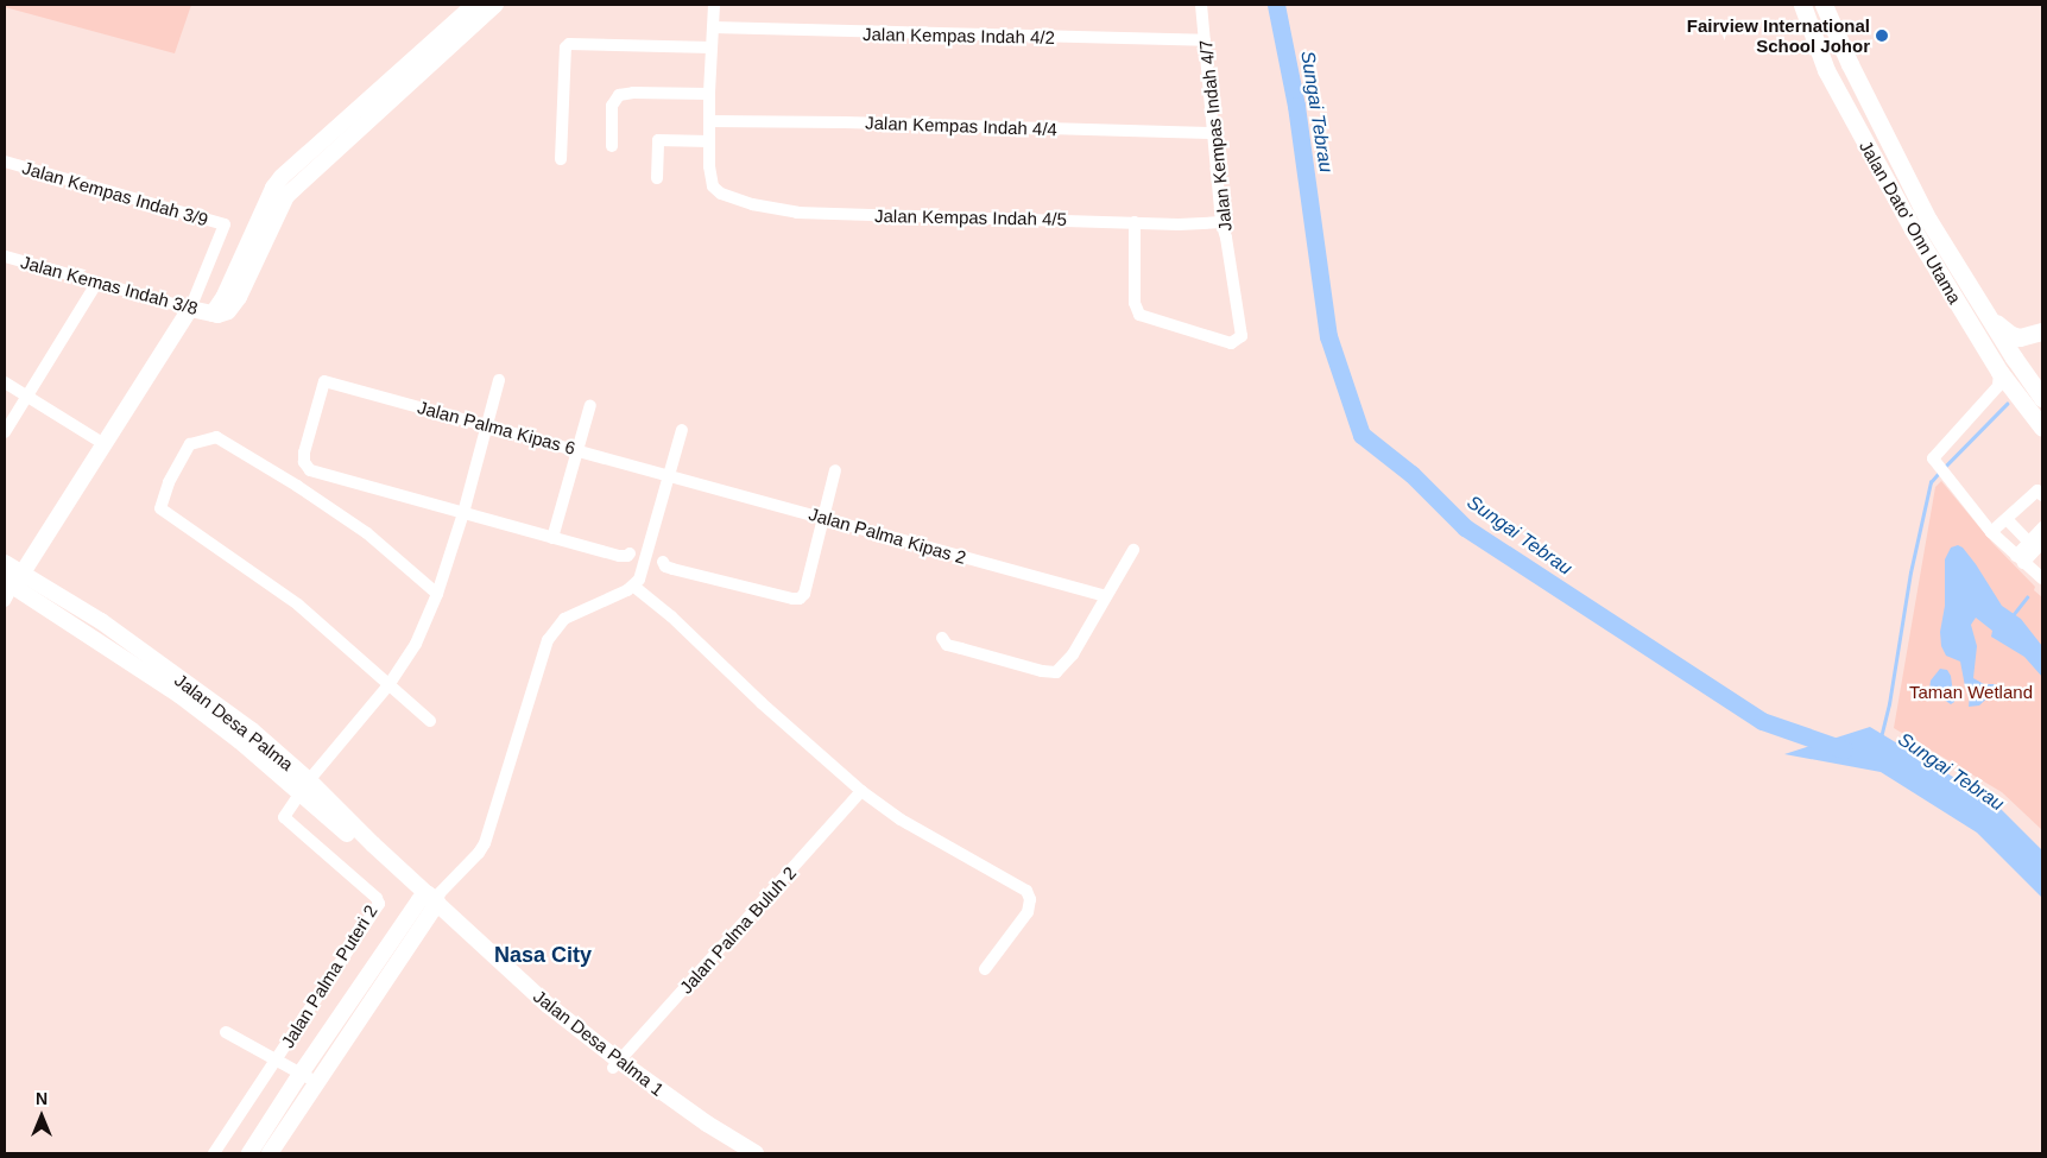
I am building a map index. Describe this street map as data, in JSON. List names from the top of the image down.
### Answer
{
  "streets": {
    "main road": ["Jalan Dato' Onn Utama"],
    "street": [
      "Jalan Kempas Indah 4/2",
      "Jalan Kempas Indah 4/4",
      "Jalan Kempas Indah 4/7",
      "Jalan Kempas Indah 3/9",
      "Jalan Kempas Indah 4/5",
      "Jalan Kemas Indah 3/8",
      "Jalan Palma Kipas 6",
      "Jalan Palma Kipas 2",
      "Jalan Desa Palma",
      "Jalan Palma Buluh 2",
      "Jalan Palma Puteri 2",
      "Jalan Desa Palma 1"
    ]
  },
  "crossings": [
    ["Jalan Kempas Indah 4/2", "Jalan Kempas Indah 4/7"],
    ["Jalan Kempas Indah 4/4", "Jalan Kempas Indah 4/7"],
    ["Jalan Kempas Indah 4/7", "Jalan Kempas Indah 4/5"],
    ["Jalan Kempas Indah 3/9", "Jalan Kemas Indah 3/8"],
    ["Jalan Palma Kipas 6", "Jalan Palma Kipas 2"],
    ["Jalan Desa Palma", "Jalan Palma Puteri 2"],
    ["Jalan Desa Palma", "Jalan Desa Palma 1"],
    ["Jalan Palma Buluh 2", "Jalan Desa Palma 1"]
  ],
  "districts": ["Nasa City"],
  "water": ["Sungai Tebrau"],
  "parks": ["Taman Wetland"],
  "places": ["Fairview International School Johor"],
  "north": "top"
}
